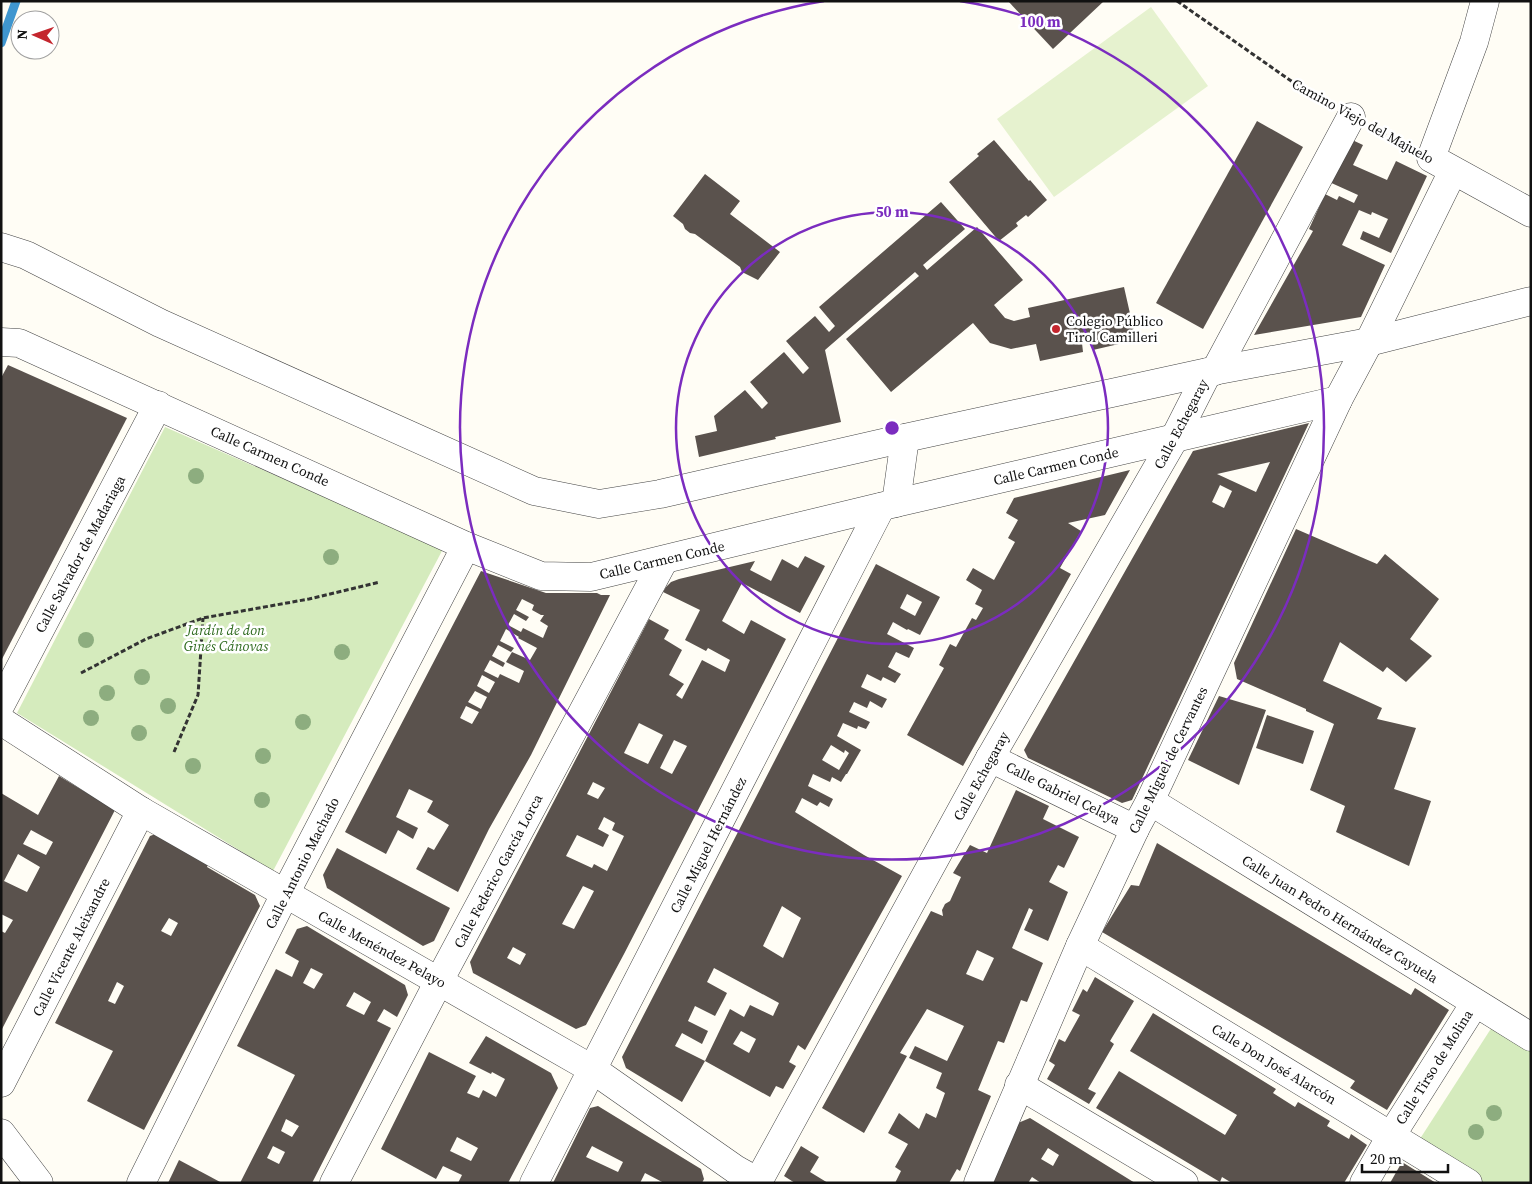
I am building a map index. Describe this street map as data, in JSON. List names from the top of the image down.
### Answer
{
  "streets": {
    "street": [
      "Calle Echegaray",
      "Calle Carmen Conde",
      "Calle Salvador de Madariaga",
      "Calle Miguel de Cervantes",
      "Calle Gabriel Celaya",
      "Calle Miguel Hernández",
      "Calle Antonio Machado",
      "Calle Federico García Lorca",
      "Calle Juan Pedro Hernández Cayuela",
      "Calle Vicente Aleixandre",
      "Calle Menéndez Pelayo",
      "Calle Don José Alarcón",
      "Calle Tirso de Molina"
    ],
    "path": ["Camino Viejo del Majuelo"]
  },
  "crossings": [
    ["Camino Viejo del Majuelo", "Calle Echegaray"],
    ["Camino Viejo del Majuelo", "Calle Miguel de Cervantes"],
    ["Calle Echegaray", "Calle Carmen Conde"],
    ["Calle Echegaray", "Calle Gabriel Celaya"],
    ["Calle Echegaray", "Calle Menéndez Pelayo"],
    ["Calle Carmen Conde", "Calle Salvador de Madariaga"],
    ["Calle Carmen Conde", "Calle Miguel de Cervantes"],
    ["Calle Carmen Conde", "Calle Miguel Hernández"],
    ["Calle Carmen Conde", "Calle Antonio Machado"],
    ["Calle Carmen Conde", "Calle Federico García Lorca"],
    ["Calle Miguel de Cervantes", "Calle Gabriel Celaya"],
    ["Calle Miguel de Cervantes", "Calle Juan Pedro Hernández Cayuela"],
    ["Calle Miguel de Cervantes", "Calle Don José Alarcón"],
    ["Calle Miguel Hernández", "Calle Menéndez Pelayo"],
    ["Calle Antonio Machado", "Calle Menéndez Pelayo"],
    ["Calle Federico García Lorca", "Calle Menéndez Pelayo"],
    ["Calle Juan Pedro Hernández Cayuela", "Calle Tirso de Molina"],
    ["Calle Vicente Aleixandre", "Calle Menéndez Pelayo"],
    ["Calle Don José Alarcón", "Calle Tirso de Molina"]
  ],
  "parks": ["Jardín de don Ginés Cánovas"],
  "places": ["Colegio Público Tirol Camilleri"],
  "scale_bar": "20 m",
  "north": "left",
  "rings": ["100 m", "50 m"]
}
